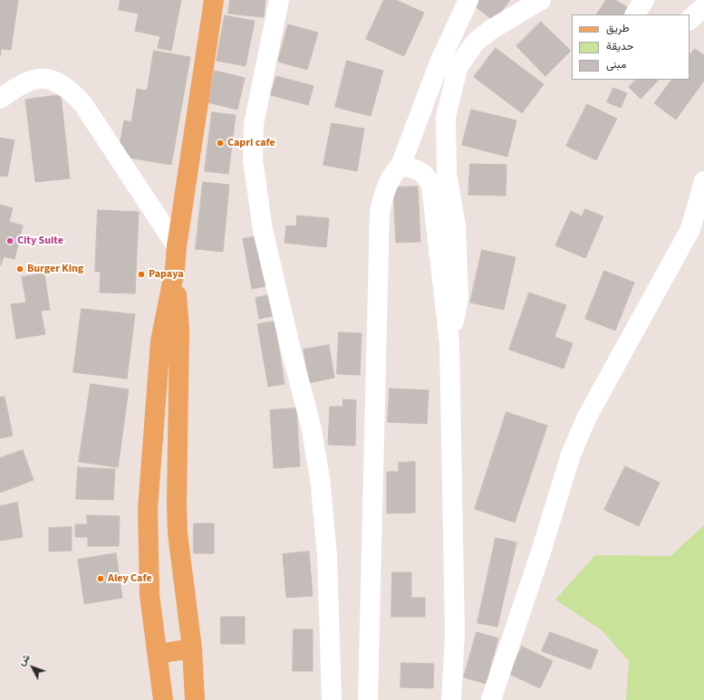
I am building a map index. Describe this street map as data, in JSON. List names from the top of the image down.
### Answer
{
  "places": [
    "Capri cafe",
    "City Suite",
    "Burger King",
    "Papaya",
    "Aley Cafe"
  ],
  "legend": ["طريق", "حديقة", "مبنى"],
  "north": "top left"
}
